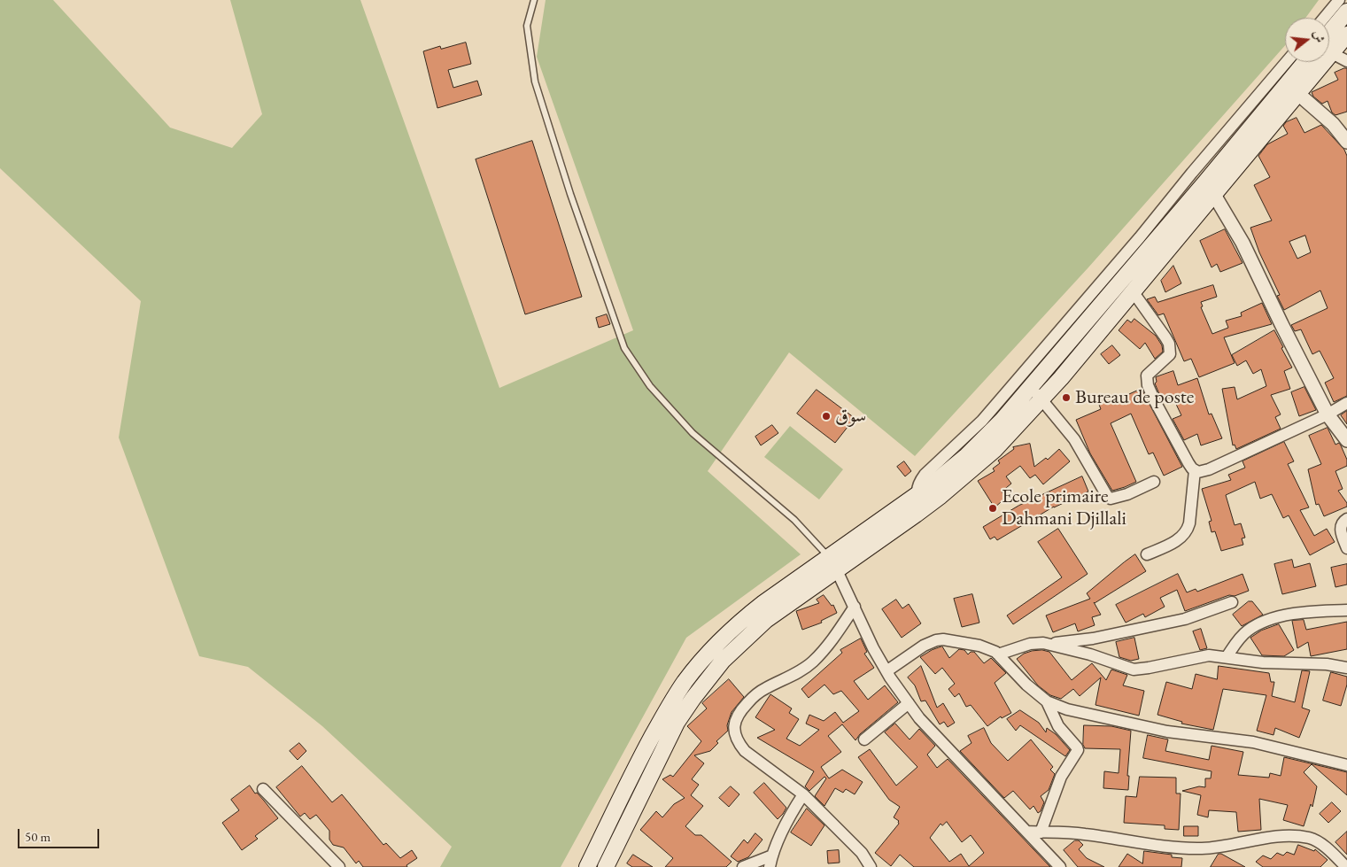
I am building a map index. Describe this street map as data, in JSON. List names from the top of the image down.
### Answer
{
  "places": ["Bureau de poste", "سوق", "Ecole primaire Dahmani Djillali"],
  "scale_bar": "50 m",
  "north": "right"
}
